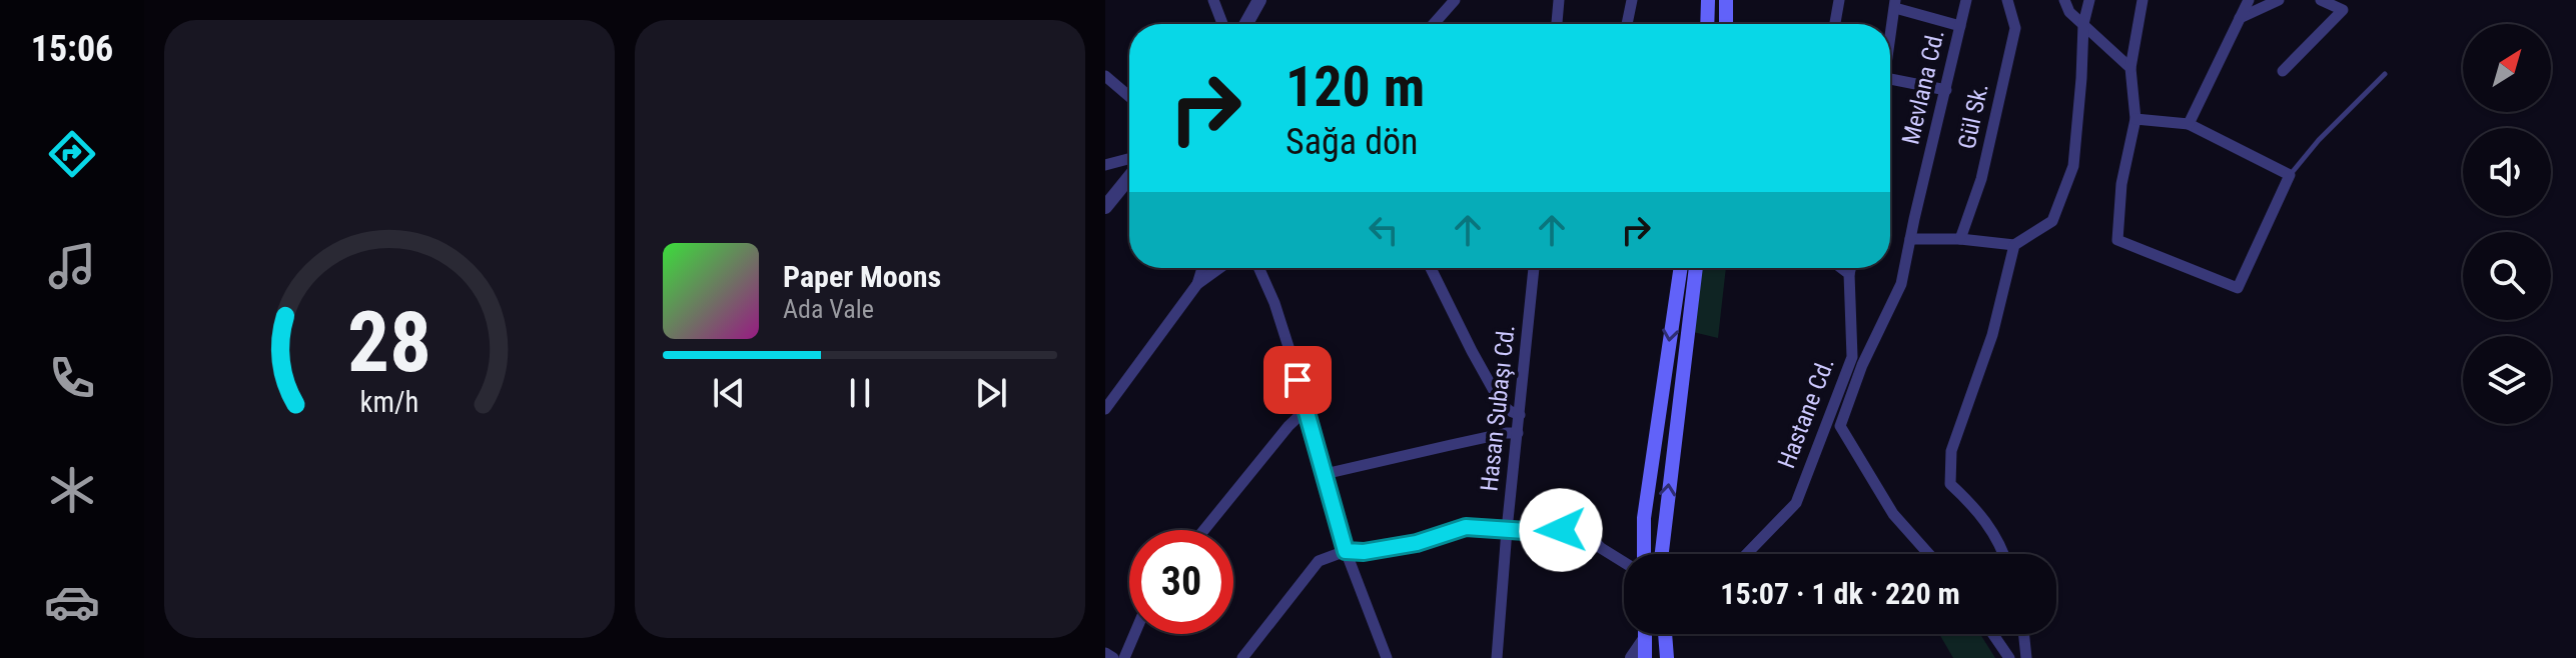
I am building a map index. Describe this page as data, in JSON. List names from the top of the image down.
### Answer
{
  "streets": {
    "street": [
      "Mevlana Cd.",
      "Gül Sk.",
      "Hasan Subaşı Cd.",
      "Hastane Cd."
    ]
  },
  "crossings": [
    ["Mevlana Cd.", "Hastane Cd."]
  ],
  "north": "top right",
  "page": {
    "tabs": "15:06",
    "turn": ["120 m", "Sağa dön"],
    "song": ["Paper Moons", "Ada Vale"],
    "limit": "30",
    "trip": "15:07 · 1 dk · 220 m",
    "gauge": ["28", "km/h"]
  }
}
